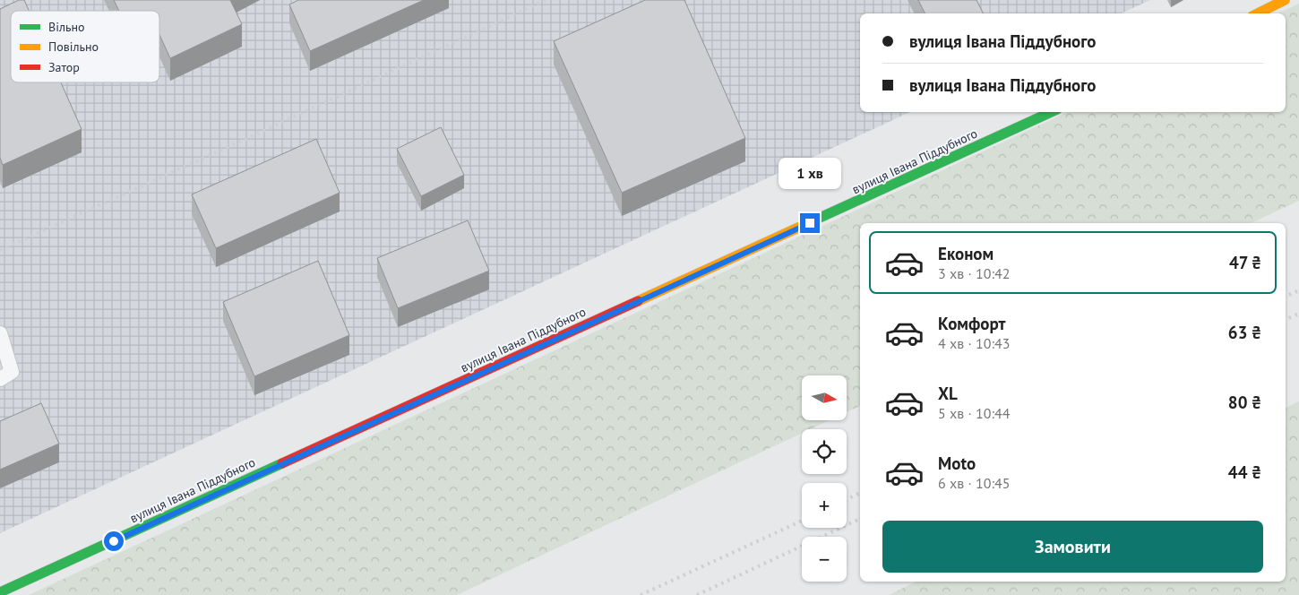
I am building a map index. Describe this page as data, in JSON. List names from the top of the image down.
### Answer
{
  "streets": {
    "street": ["вулиця Івана Піддубного"]
  },
  "legend": ["Вільно", "Повільно", "Затор"],
  "north": "right",
  "page": {
    "banner": ["вулиця Івана Піддубного", "вулиця Івана Піддубного"],
    "bubble": "1 хв",
    "list": [
      {
        "name": "Економ",
        "note": "3 хв · 10:42",
        "value": "47 ₴"
      },
      {
        "name": "Комфорт",
        "note": "4 хв · 10:43",
        "value": "63 ₴"
      },
      {
        "name": "XL",
        "note": "5 хв · 10:44",
        "value": "80 ₴"
      },
      {
        "name": "Moto",
        "note": "6 хв · 10:45",
        "value": "44 ₴"
      }
    ],
    "map_buttons": ["+", "−"],
    "buttons": "Замовити"
  }
}
